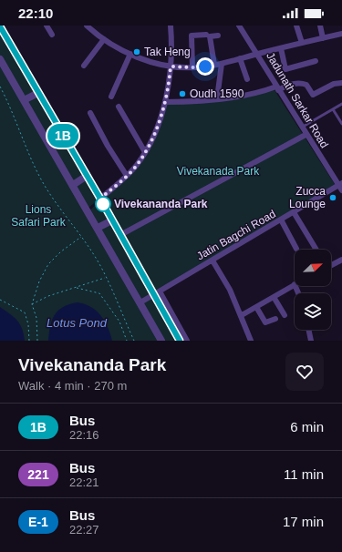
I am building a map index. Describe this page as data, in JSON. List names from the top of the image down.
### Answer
{
  "streets": {
    "street": ["Jadunath Sarkar Road", "Jatin Bagchi Road"]
  },
  "crossings": [
    ["Jadunath Sarkar Road", "Jatin Bagchi Road"]
  ],
  "water": ["Lotus Pond"],
  "parks": ["Vivekanada Park", "Lions Safari Park"],
  "places": [
    "Tak Heng",
    "Oudh 1590",
    "Zucca Lounge",
    "Vivekananda Park"
  ],
  "lines": ["bus line 1B"],
  "north": "top right",
  "page": {
    "status": "22:10",
    "on_map": "1B",
    "heading": ["Vivekananda Park", "Walk · 4 min · 270 m"],
    "list": [
      {
        "mark": "1B",
        "name": "Bus",
        "note": "22:16",
        "value": "6 min"
      },
      {
        "mark": "221",
        "name": "Bus",
        "note": "22:21",
        "value": "11 min"
      },
      {
        "mark": "E-1",
        "name": "Bus",
        "note": "22:27",
        "value": "17 min"
      }
    ]
  }
}
